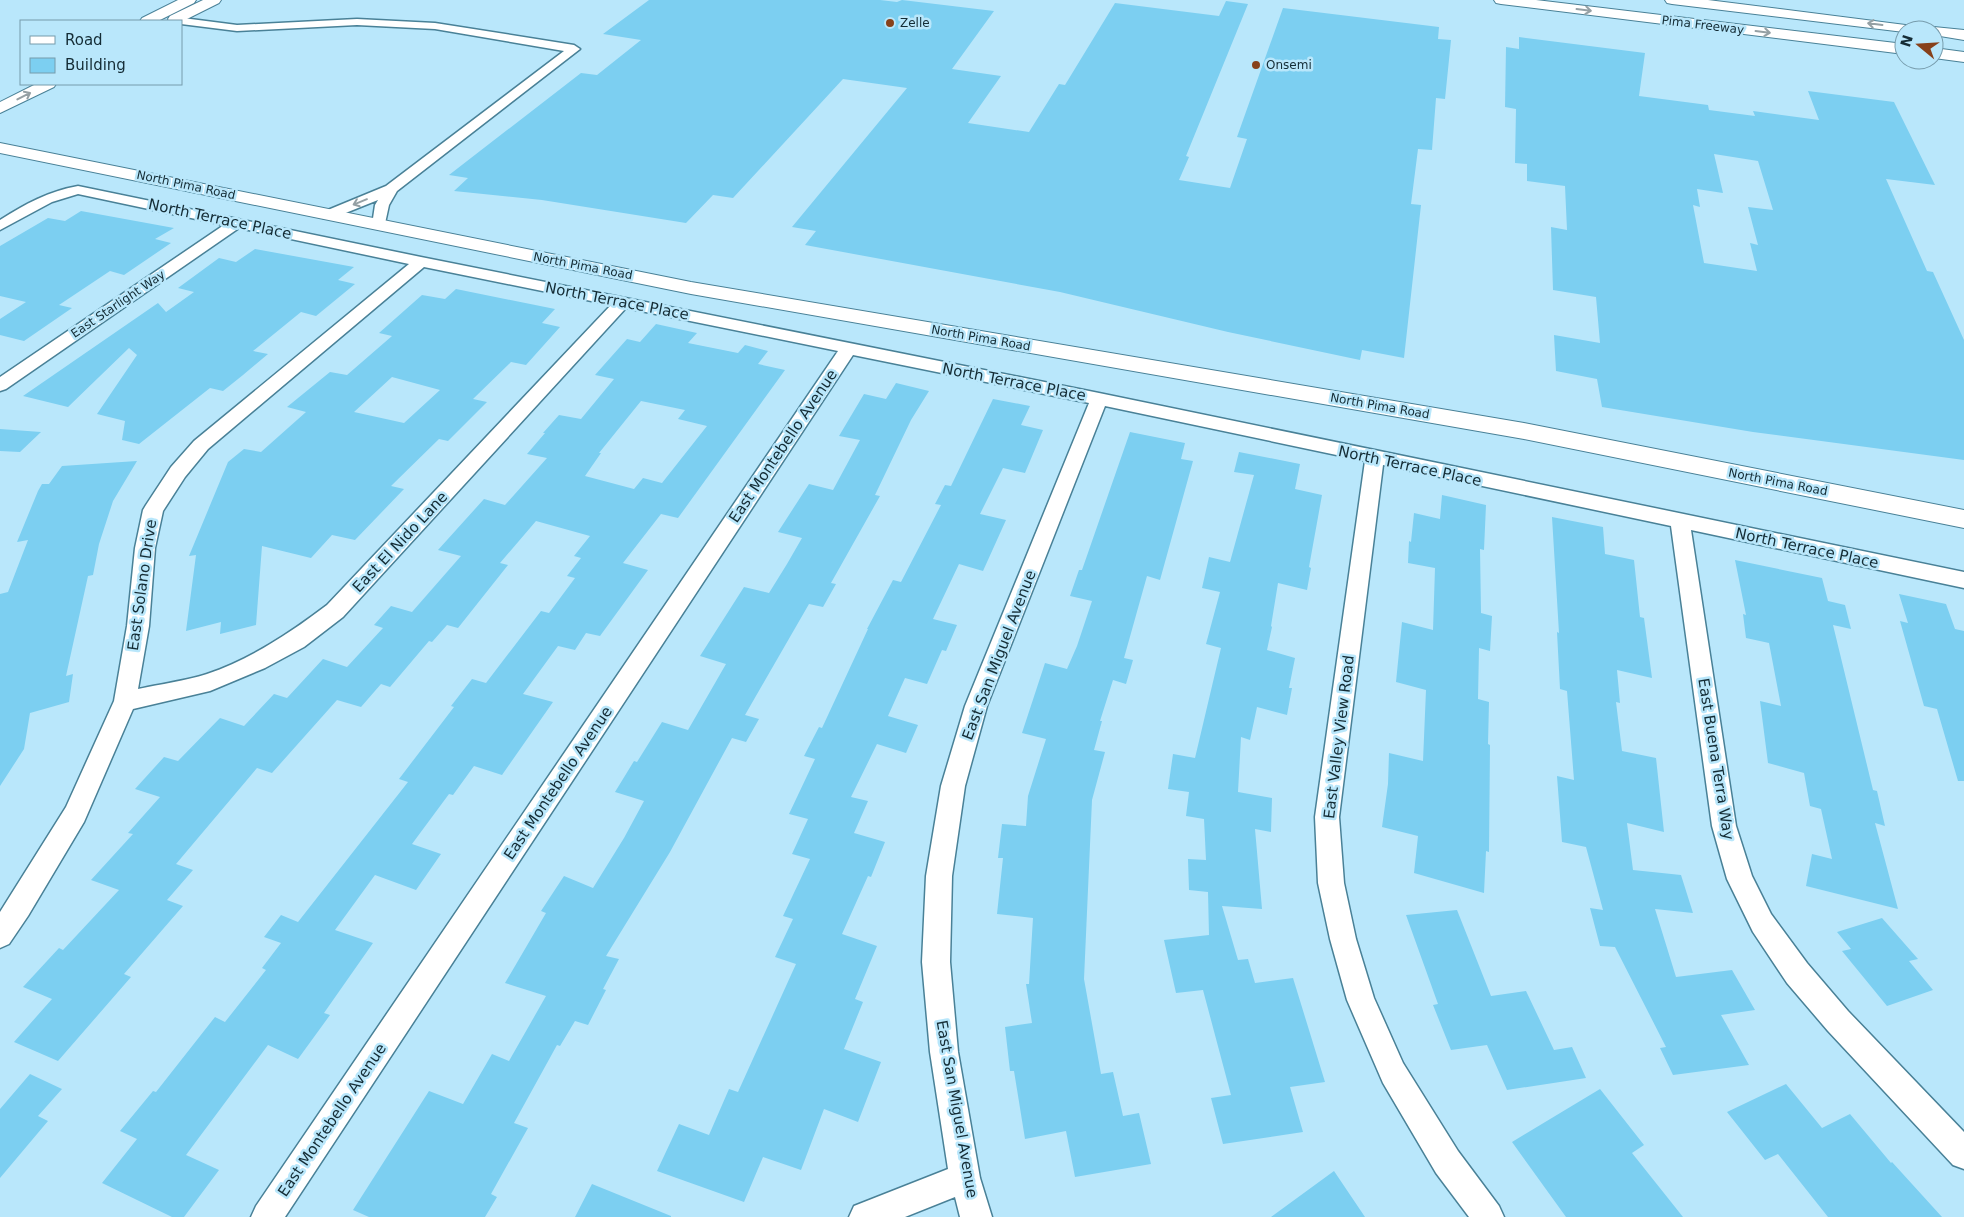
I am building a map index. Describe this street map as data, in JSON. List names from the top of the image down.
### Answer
{
  "streets": {
    "main road": ["Pima Freeway", "North Pima Road"],
    "street": [
      "North Terrace Place",
      "East Starlight Way",
      "East Montebello Avenue",
      "East El Nido Lane",
      "East Solano Drive",
      "East San Miguel Avenue",
      "East Valley View Road",
      "East Buena Terra Way"
    ]
  },
  "crossings": [
    ["North Terrace Place", "East Starlight Way"],
    ["North Terrace Place", "East Montebello Avenue"],
    ["North Terrace Place", "East El Nido Lane"],
    ["North Terrace Place", "East Solano Drive"],
    ["North Terrace Place", "East San Miguel Avenue"],
    ["North Terrace Place", "East Valley View Road"],
    ["North Terrace Place", "East Buena Terra Way"],
    ["East El Nido Lane", "East Solano Drive"]
  ],
  "places": ["Zelle", "Onsemi"],
  "legend": ["Road", "Building"],
  "north": "left"
}
